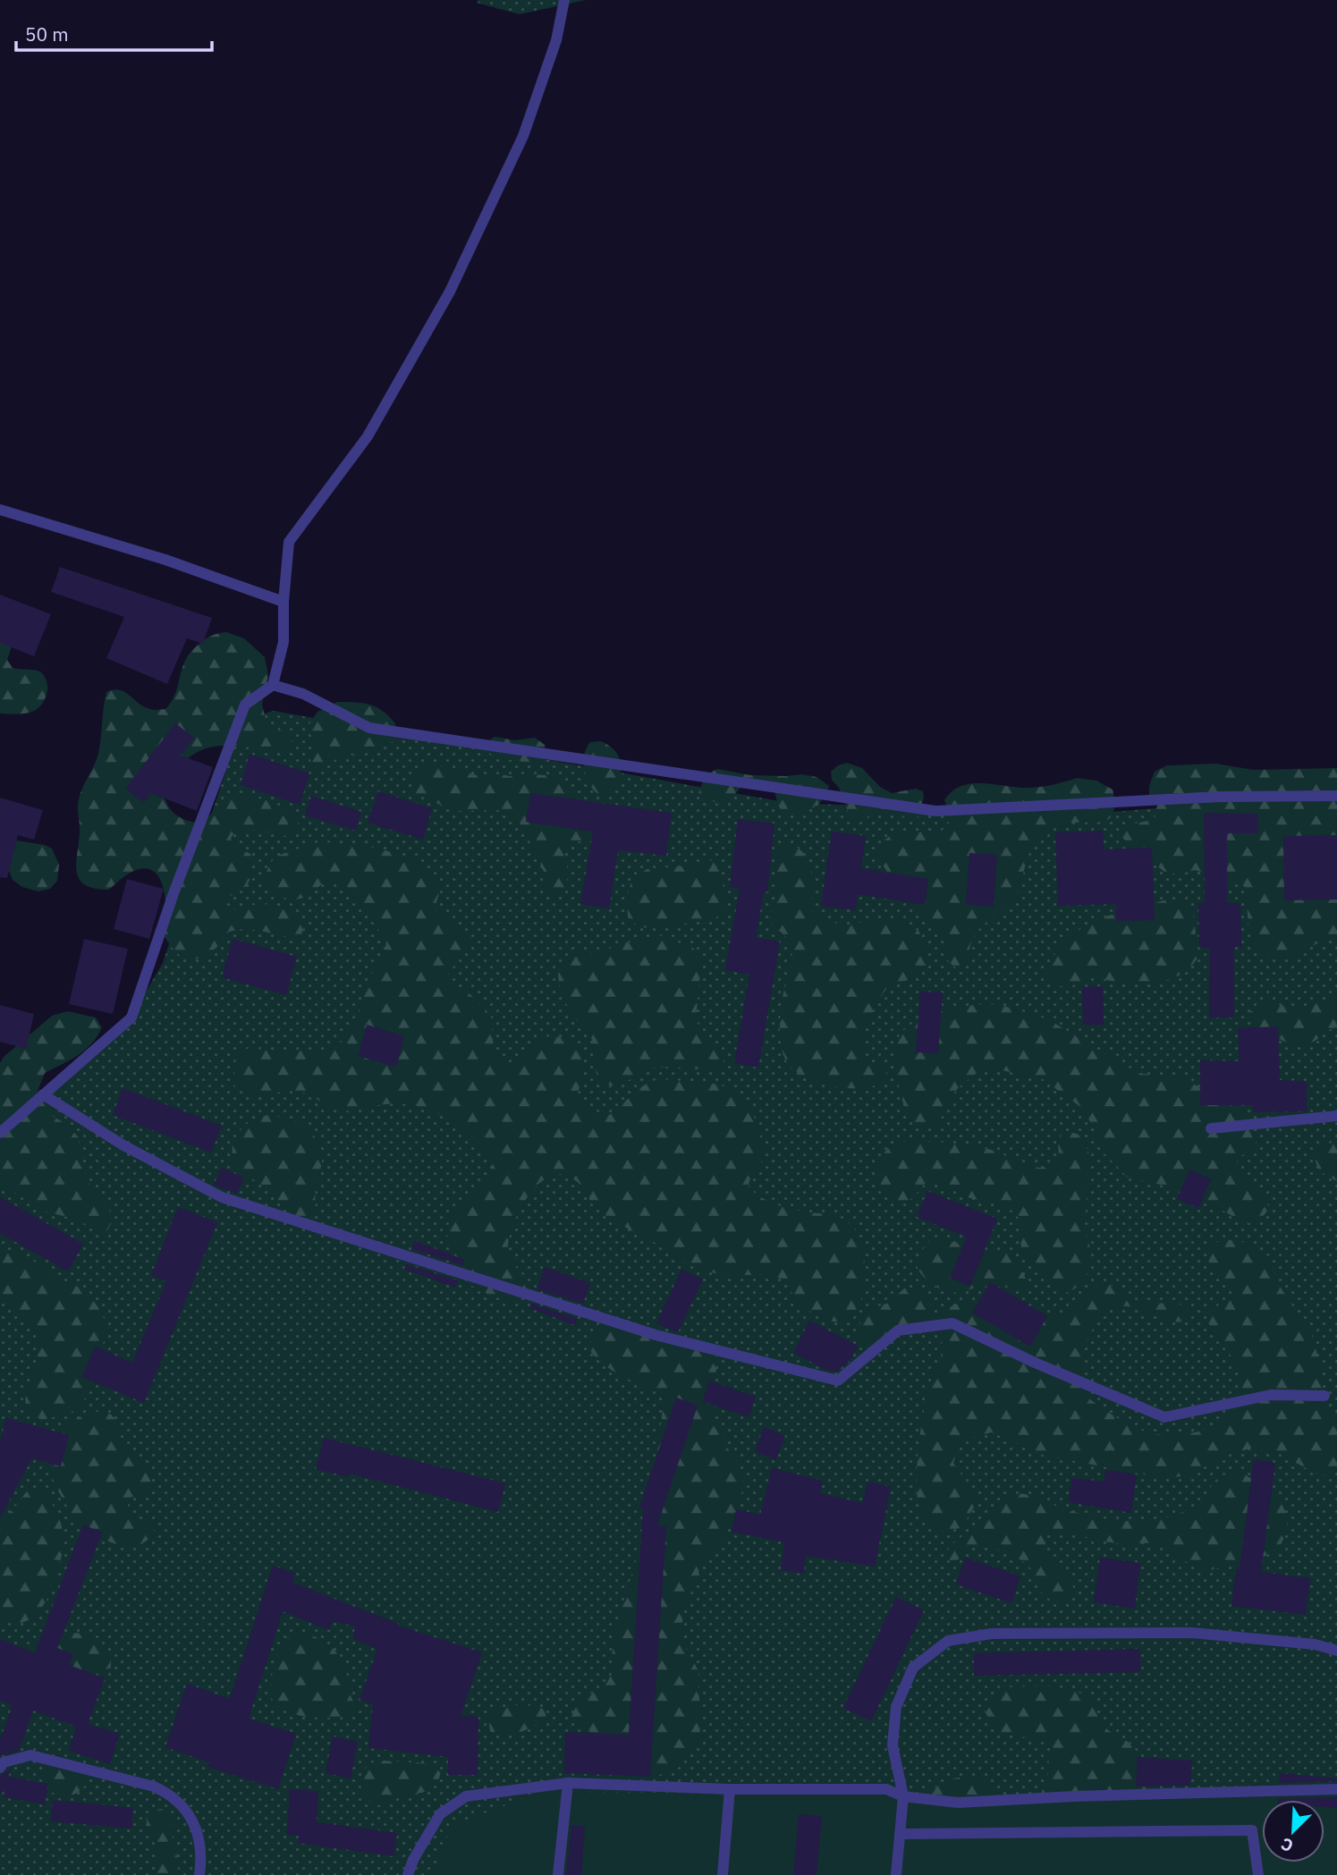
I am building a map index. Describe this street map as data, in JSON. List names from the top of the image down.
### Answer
{
  "scale_bar": "50 m",
  "north": "bottom left"
}
